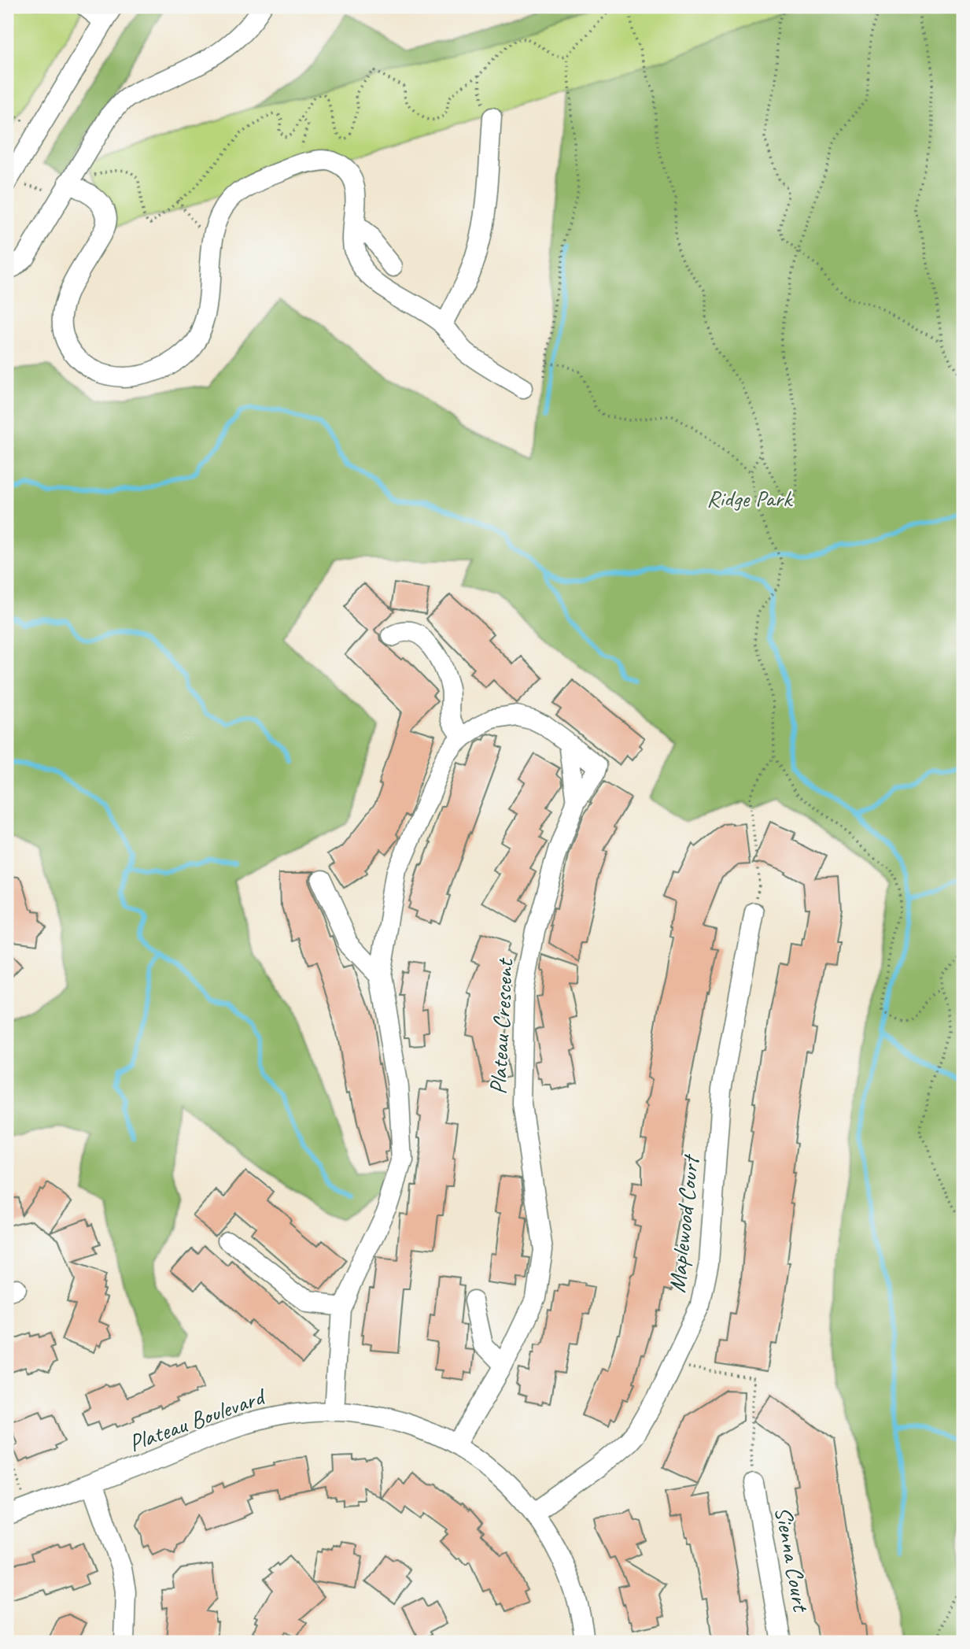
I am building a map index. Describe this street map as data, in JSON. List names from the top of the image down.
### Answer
{
  "streets": {
    "street": [
      "Plateau Crescent",
      "Maplewood Court",
      "Plateau Boulevard",
      "Sienna Court"
    ]
  },
  "crossings": [
    ["Plateau Crescent", "Plateau Boulevard"],
    ["Maplewood Court", "Plateau Boulevard"]
  ],
  "parks": ["Ridge Park"]
}
